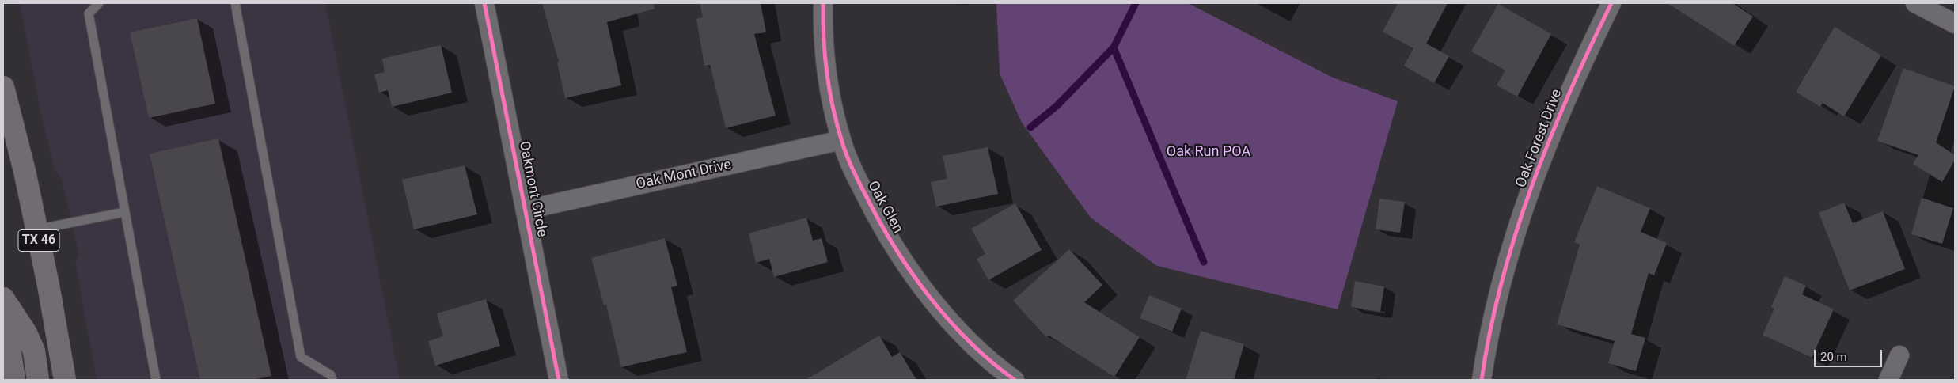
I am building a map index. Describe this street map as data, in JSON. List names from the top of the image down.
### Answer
{
  "streets": {
    "main road": ["TX 46"],
    "street": [
      "Oak Forest Drive",
      "Oak Mont Drive",
      "Oakmont Circle",
      "Oak Glen"
    ]
  },
  "crossings": [
    ["Oak Mont Drive", "Oakmont Circle"],
    ["Oak Mont Drive", "Oak Glen"]
  ],
  "parks": ["Oak Run POA"],
  "scale_bar": "20 m"
}
